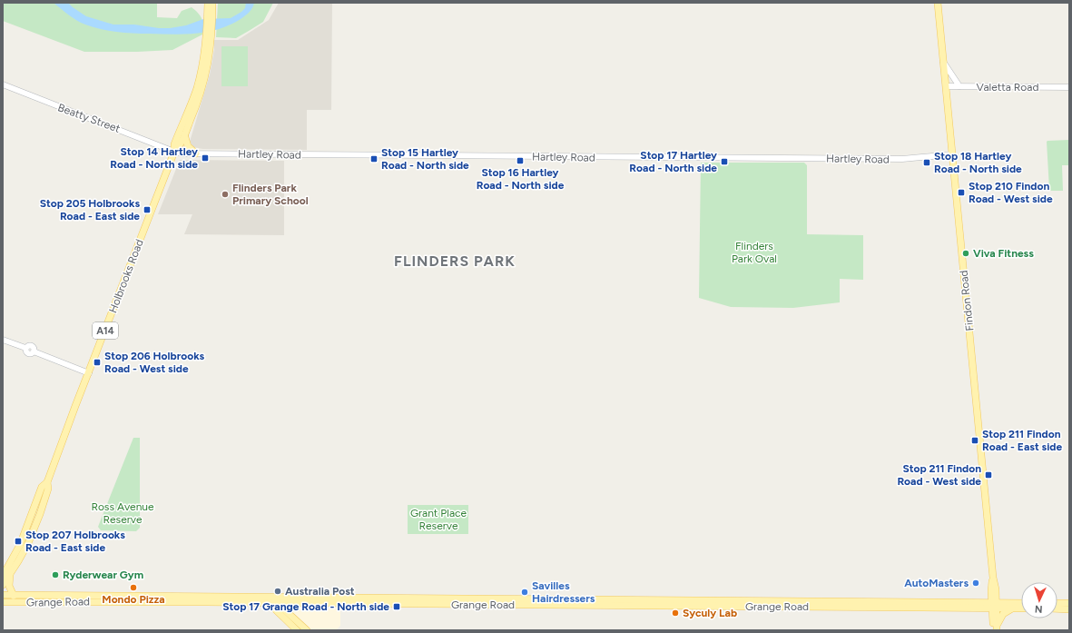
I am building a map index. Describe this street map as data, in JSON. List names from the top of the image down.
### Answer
{
  "streets": {
    "main road": [
      "Holbrooks Road",
      "Findon Road",
      "A14",
      "Grange Road"
    ],
    "street": ["Valetta Road", "Beatty Street", "Hartley Road"]
  },
  "crossings": [
    ["Valetta Road", "Findon Road"],
    ["Beatty Street", "Hartley Road"],
    ["Beatty Street", "Holbrooks Road"],
    ["Hartley Road", "Holbrooks Road"],
    ["Hartley Road", "Findon Road"],
    ["Findon Road", "Grange Road"]
  ],
  "districts": ["FLINDERS PARK"],
  "parks": ["Flinders Park Oval", "Ross Avenue Reserve", "Grant Place Reserve"],
  "places": {
    "transit": [
      "Stop 14 Hartley Road - North side",
      "Stop 15 Hartley Road - North side",
      "Stop 16 Hartley Road - North side",
      "Stop 17 Hartley Road - North side",
      "Stop 18 Hartley Road - North side",
      "Stop 210 Findon Road - West side",
      "Stop 205 Holbrooks Road - East side",
      "Stop 206 Holbrooks Road - West side",
      "Stop 211 Findon Road - East side",
      "Stop 211 Findon Road - West side",
      "Stop 207 Holbrooks Road - East side",
      "Stop 17 Grange Road - North side"
    ],
    "other": [
      "Flinders Park Primary School",
      "Viva Fitness",
      "Ryderwear Gym",
      "AutoMasters",
      "Mondo Pizza",
      "Australia Post",
      "Savilles Hairdressers",
      "Syculy Lab"
    ]
  },
  "north": "bottom"
}
